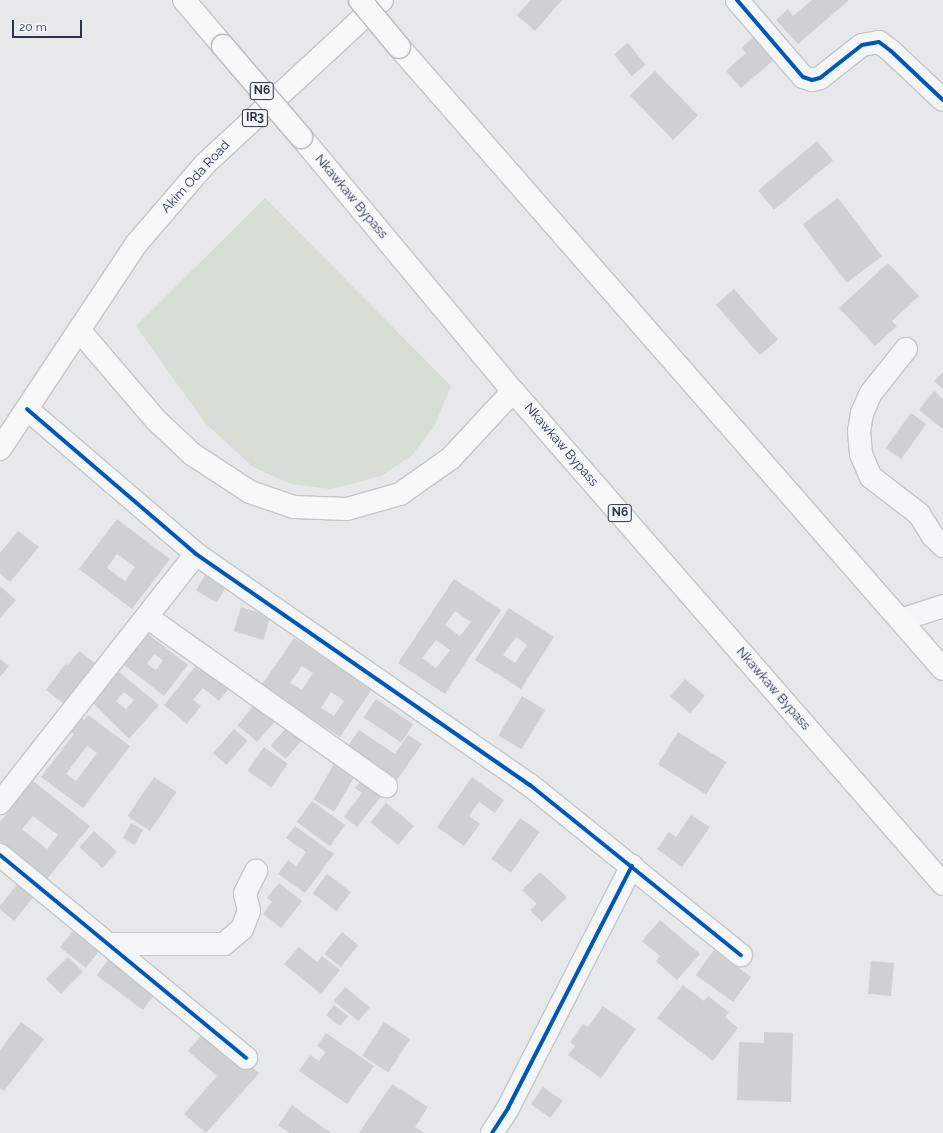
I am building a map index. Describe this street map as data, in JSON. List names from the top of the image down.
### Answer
{
  "streets": {
    "main road": [
      "N6",
      "IR3",
      "Akim Oda Road",
      "Nkawkaw Bypass"
    ]
  },
  "crossings": [
    ["IR3", "Akim Oda Road"]
  ],
  "scale_bar": "20 m"
}
